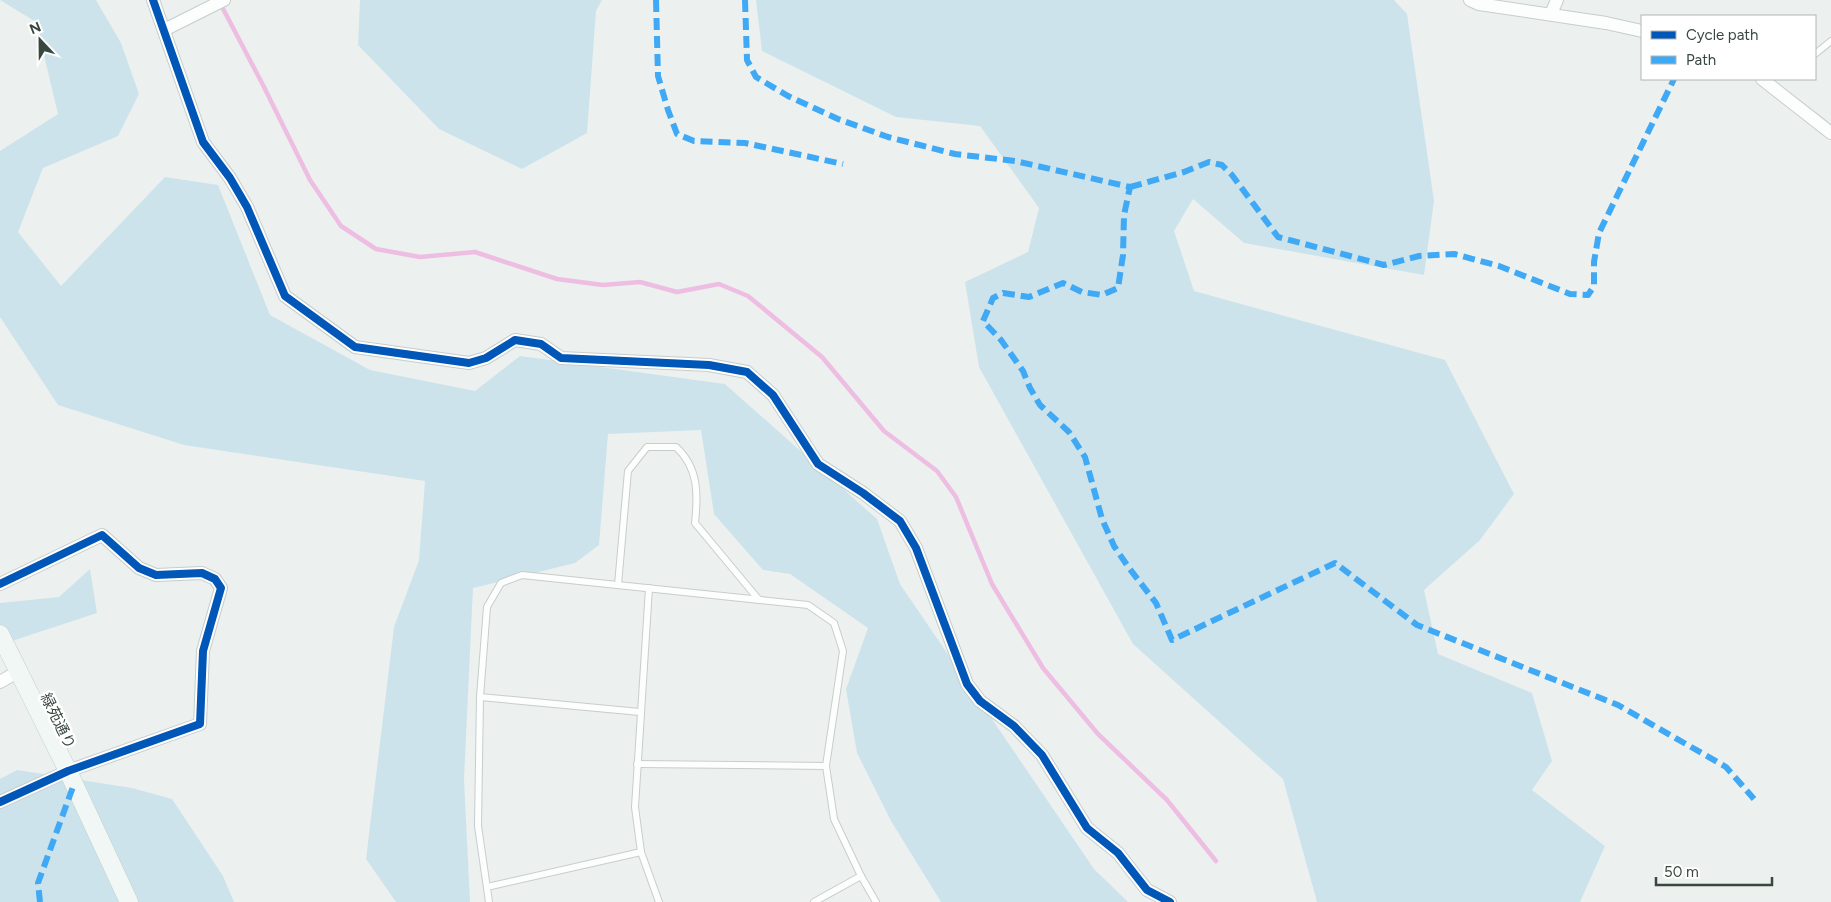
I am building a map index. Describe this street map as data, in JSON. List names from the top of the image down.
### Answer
{
  "streets": {
    "street": ["緑苑通り"]
  },
  "legend": ["Cycle path", "Path"],
  "scale_bar": "50 m",
  "north": "top"
}
